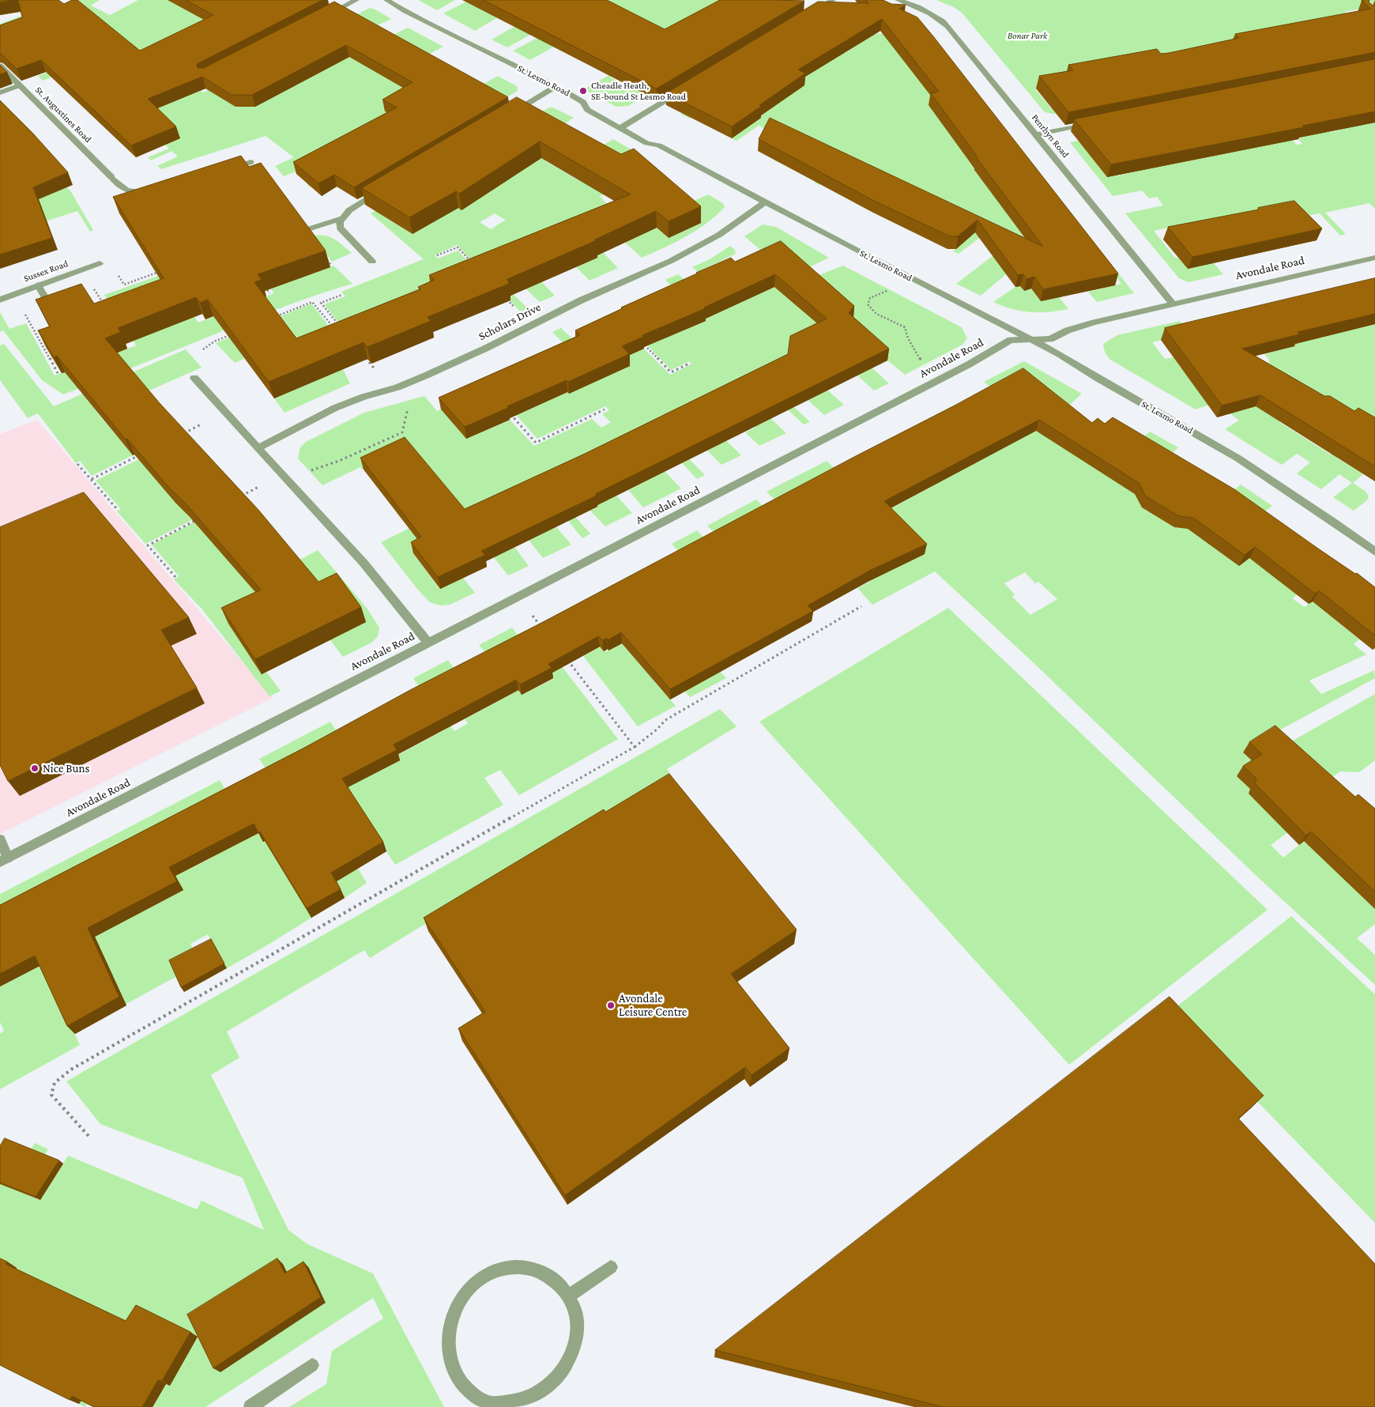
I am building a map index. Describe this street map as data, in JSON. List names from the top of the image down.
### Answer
{
  "streets": {
    "street": [
      "St. Lesmo Road",
      "St. Augustines Road",
      "Penrhyn Road",
      "Avondale Road",
      "Sussex Road",
      "Scholars Drive"
    ]
  },
  "crossings": [
    ["St. Lesmo Road", "Avondale Road"],
    ["St. Lesmo Road", "Scholars Drive"],
    ["Penrhyn Road", "Avondale Road"]
  ],
  "parks": ["Bonar Park"],
  "places": ["Cheadle Heath, SE-bound St Lesmo Road", "Nice Buns", "Avondale Leisure Centre"]
}
